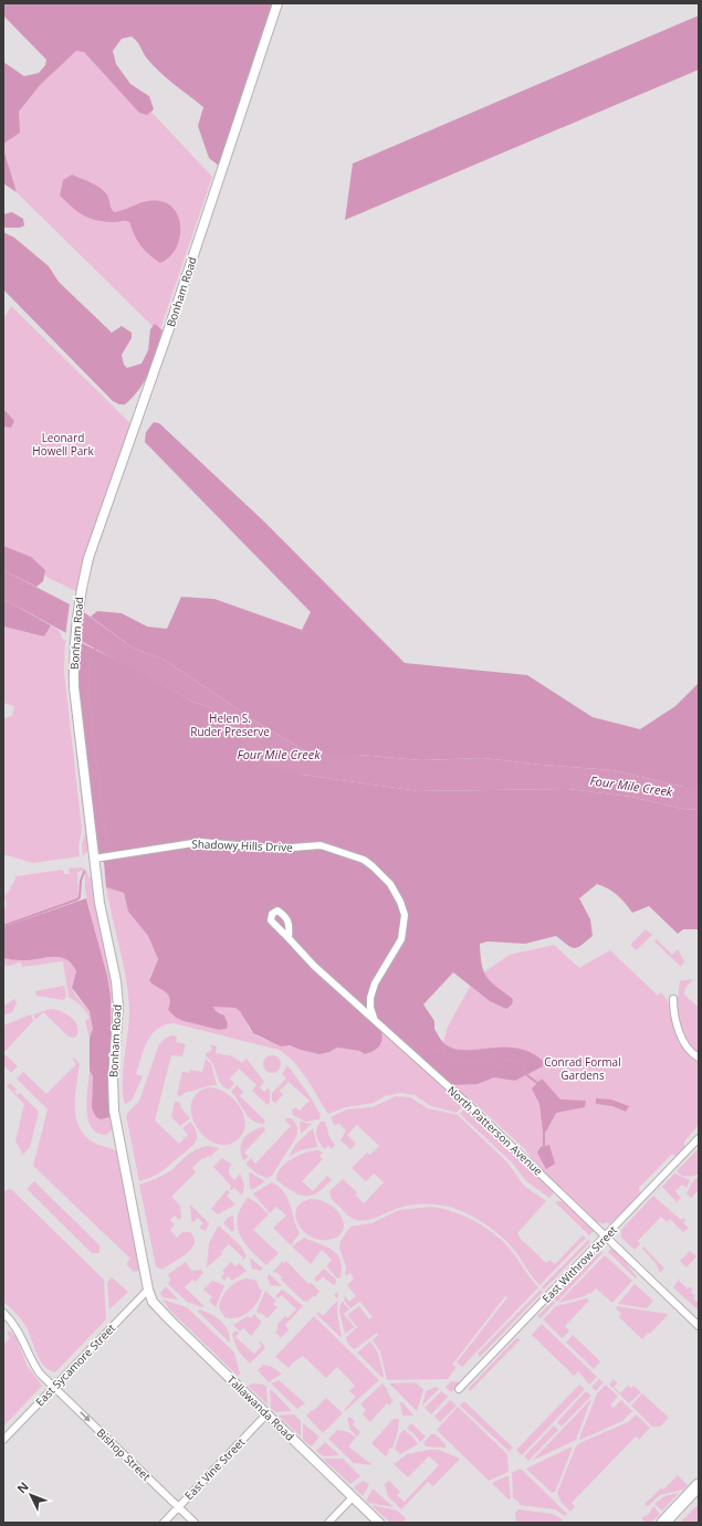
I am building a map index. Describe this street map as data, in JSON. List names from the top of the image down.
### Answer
{
  "streets": {
    "street": [
      "Bonham Road",
      "Shadowy Hills Drive",
      "North Patterson Avenue",
      "East Withrow Street",
      "East Sycamore Street",
      "Tallawanda Road",
      "Bishop Street",
      "East Vine Street"
    ]
  },
  "crossings": [
    ["Bonham Road", "Shadowy Hills Drive"],
    ["Bonham Road", "East Sycamore Street"],
    ["Bonham Road", "Tallawanda Road"],
    ["Shadowy Hills Drive", "North Patterson Avenue"],
    ["North Patterson Avenue", "East Withrow Street"],
    ["East Sycamore Street", "Tallawanda Road"],
    ["East Sycamore Street", "Bishop Street"],
    ["Tallawanda Road", "East Vine Street"],
    ["Bishop Street", "East Vine Street"]
  ],
  "one_way": ["Bishop Street"],
  "water": ["Four Mile Creek"],
  "parks": ["Leonard Howell Park", "Helen S. Ruder Preserve", "Conrad Formal Gardens"],
  "north": "top left"
}
